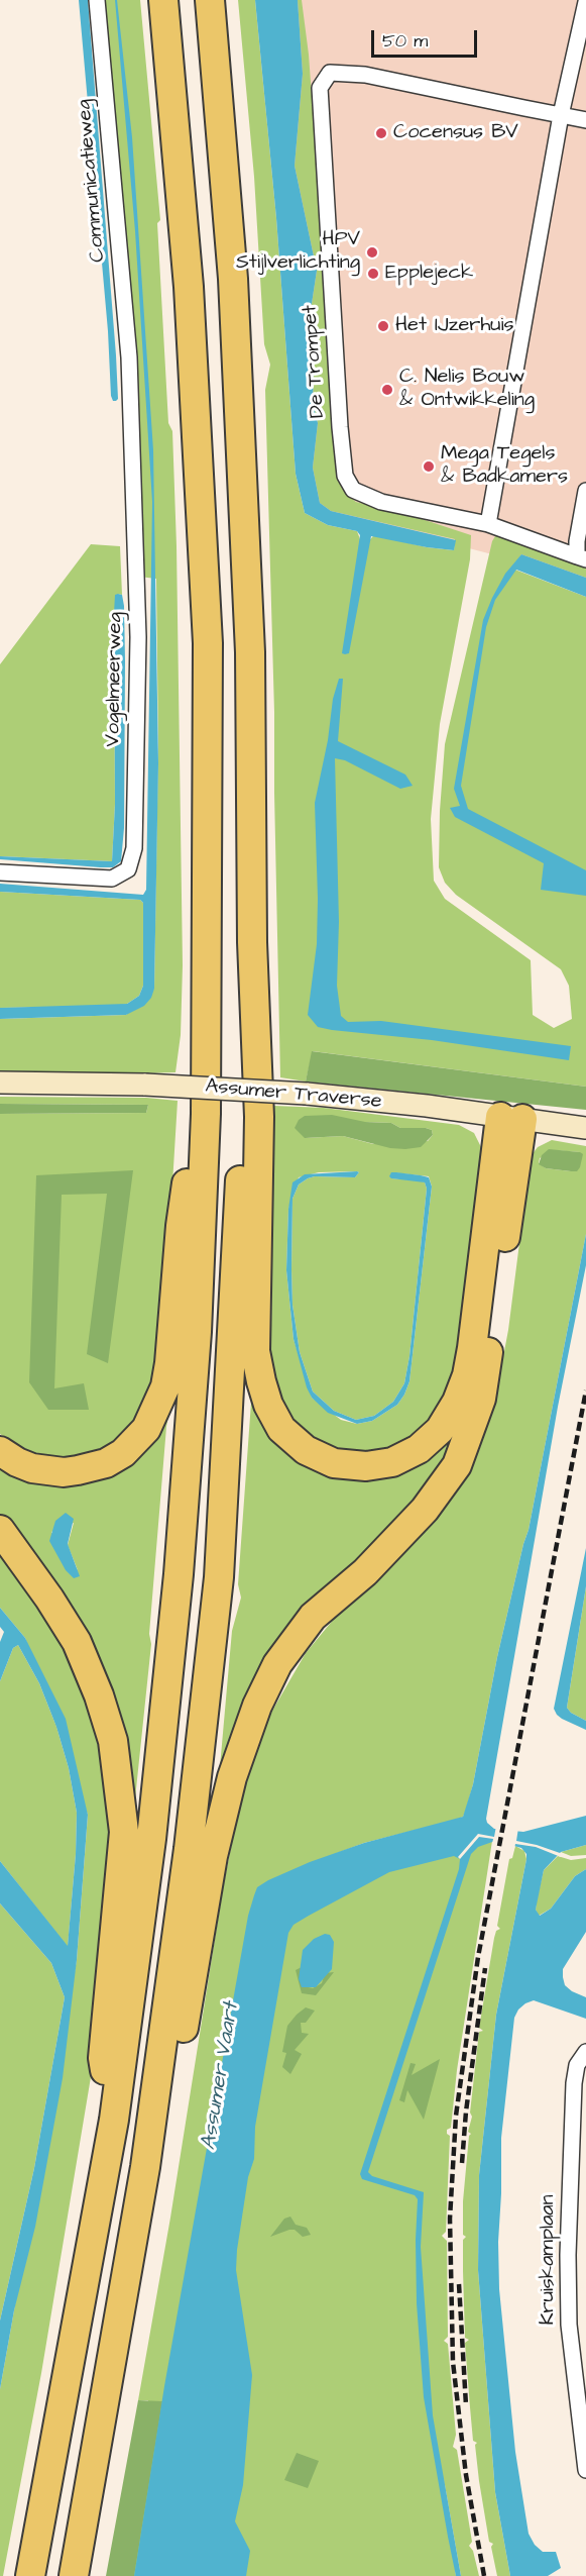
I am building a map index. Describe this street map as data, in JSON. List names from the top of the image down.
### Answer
{
  "streets": {
    "main road": ["Assumer Traverse"],
    "street": [
      "Communicatieweg",
      "De Trompet",
      "Vogelmeerweg",
      "Kruiskamplaan"
    ]
  },
  "crossings": [
    ["Communicatieweg", "Vogelmeerweg"]
  ],
  "water": ["Assumer Vaart"],
  "places": [
    "Cocensus BV",
    "HPV Stijlverlichting",
    "Epplejeck",
    "Het IJzerhuis",
    "C. Nelis Bouw & Ontwikkeling",
    "Mega Tegels & Badkamers"
  ],
  "scale_bar": "50 m"
}
